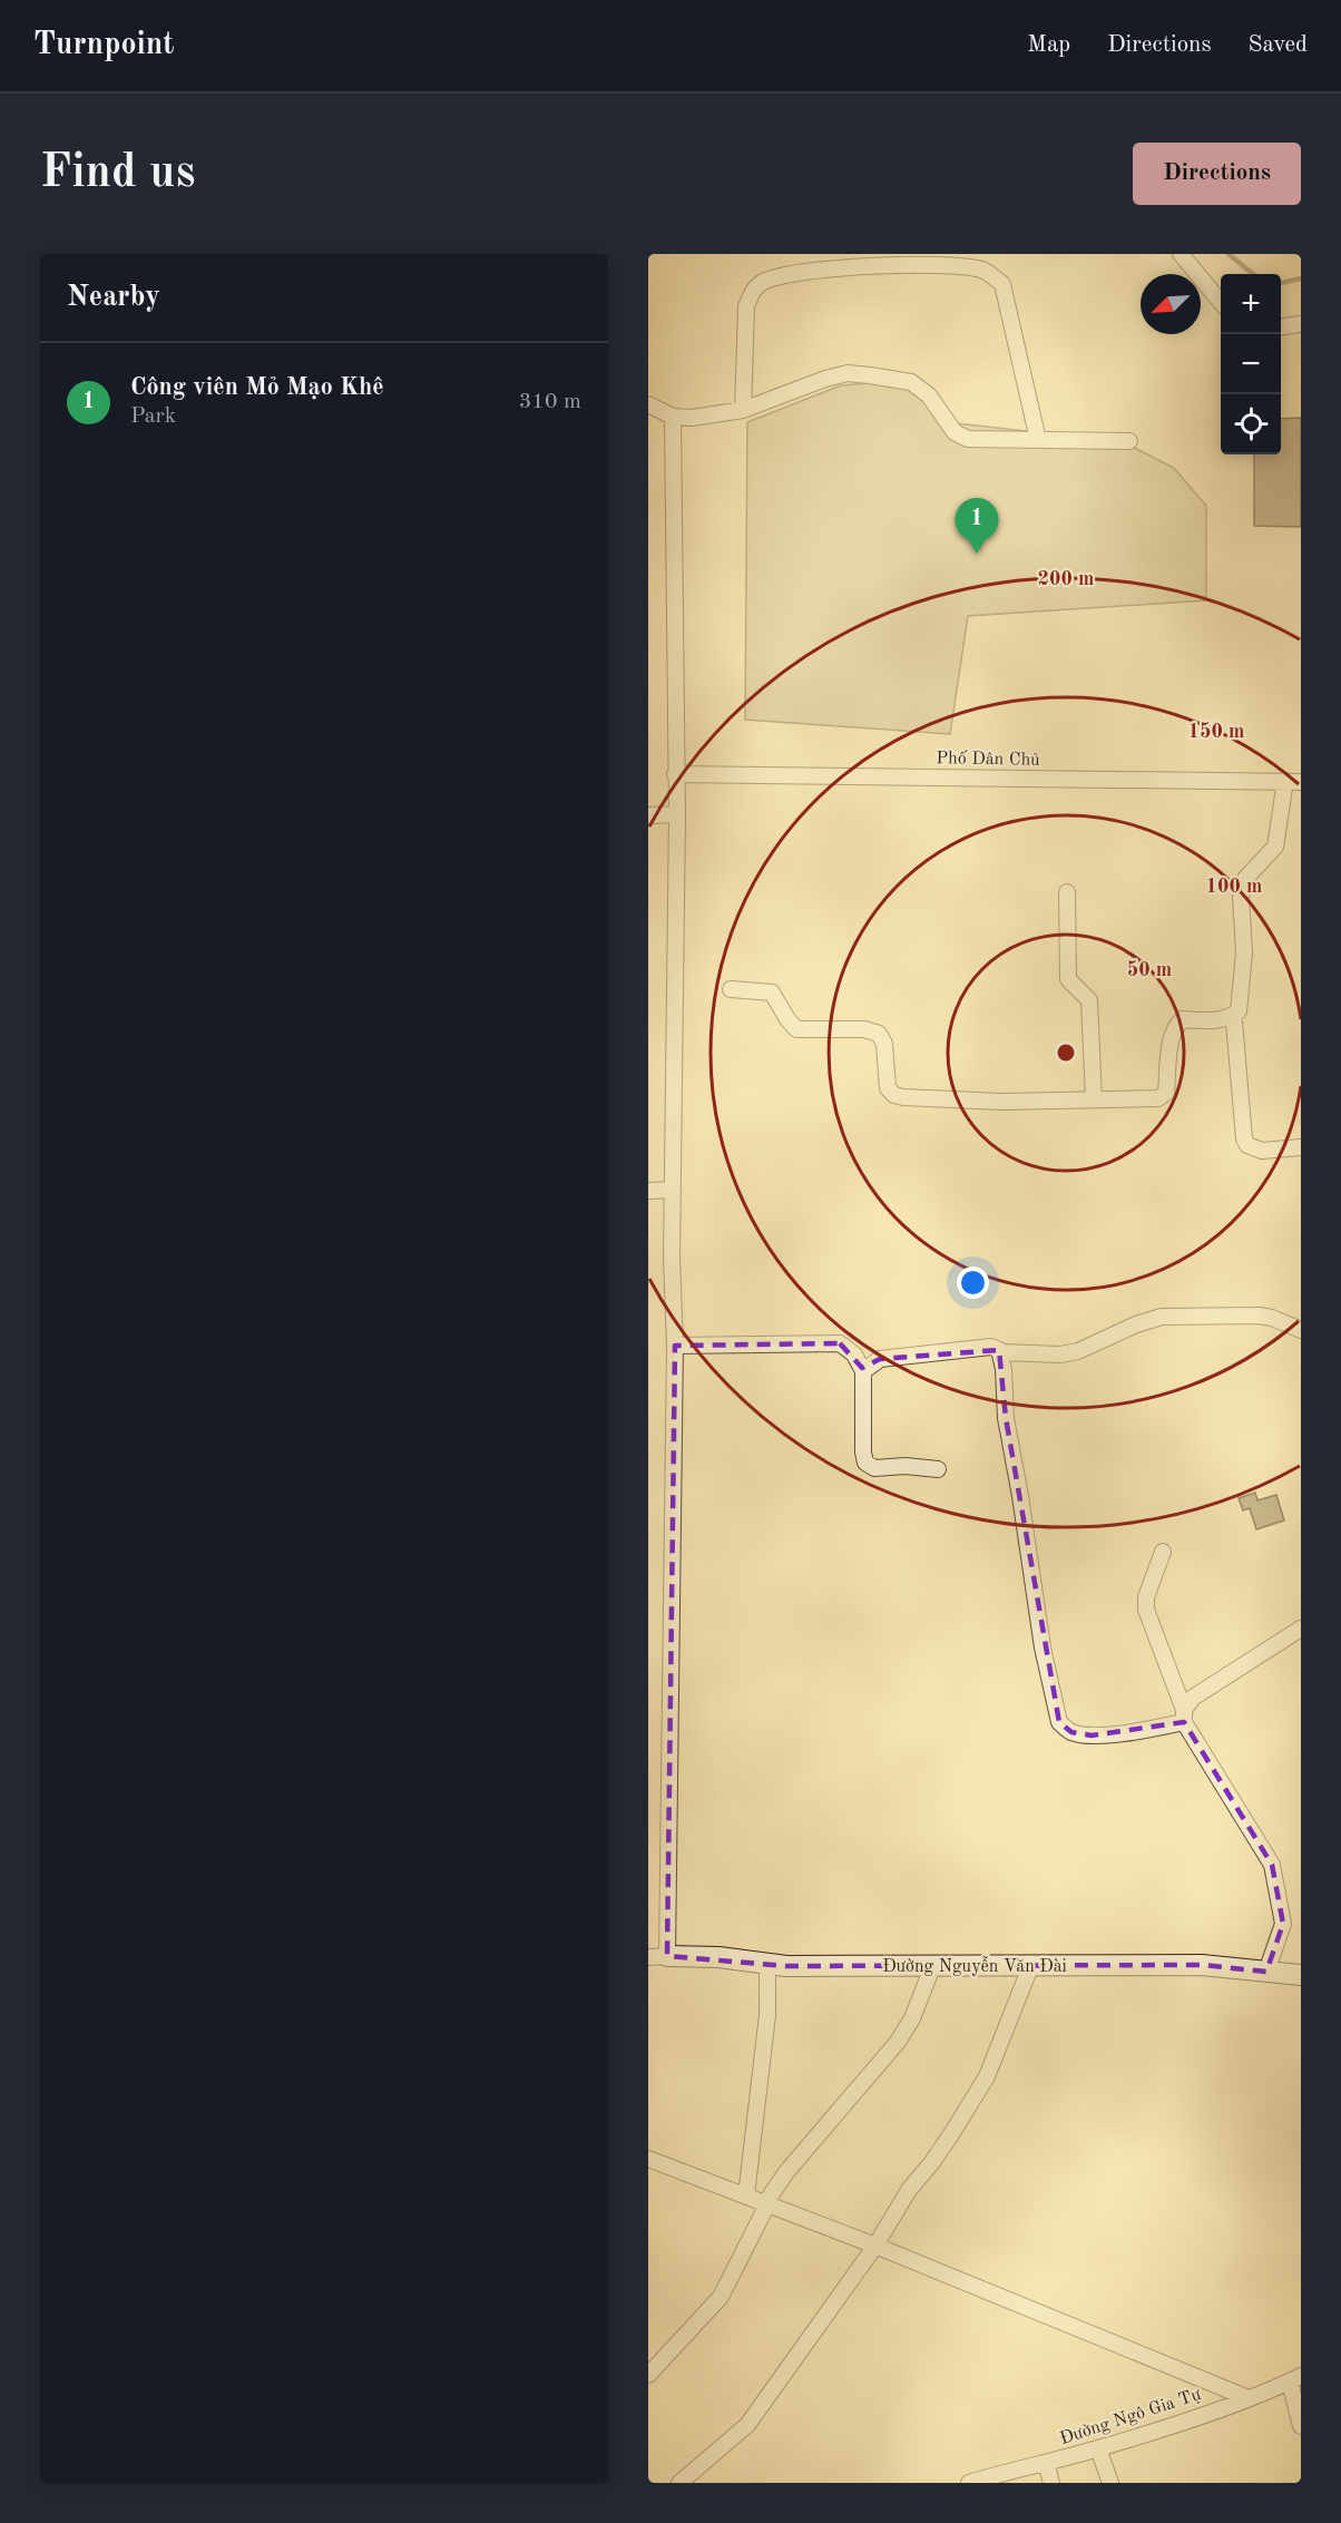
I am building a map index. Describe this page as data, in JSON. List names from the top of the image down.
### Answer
{
  "streets": {
    "street": ["Phố Dân Chủ", "Đường Nguyễn Văn Đài", "Đường Ngô Gia Tự"]
  },
  "north": "bottom left",
  "page": {
    "header": "Turnpoint",
    "nav": ["Map", "Directions", "Saved"],
    "buttons": "Directions",
    "title": "Find us",
    "heading": "Nearby",
    "map_buttons": ["+", "−"],
    "list": [
      {
        "mark": "1",
        "name": "Công viên Mỏ Mạo Khê",
        "note": "Park",
        "value": "310 m"
      }
    ],
    "pins": "1"
  },
  "rings": [
    "200 m",
    "150 m",
    "100 m",
    "50 m"
  ]
}
